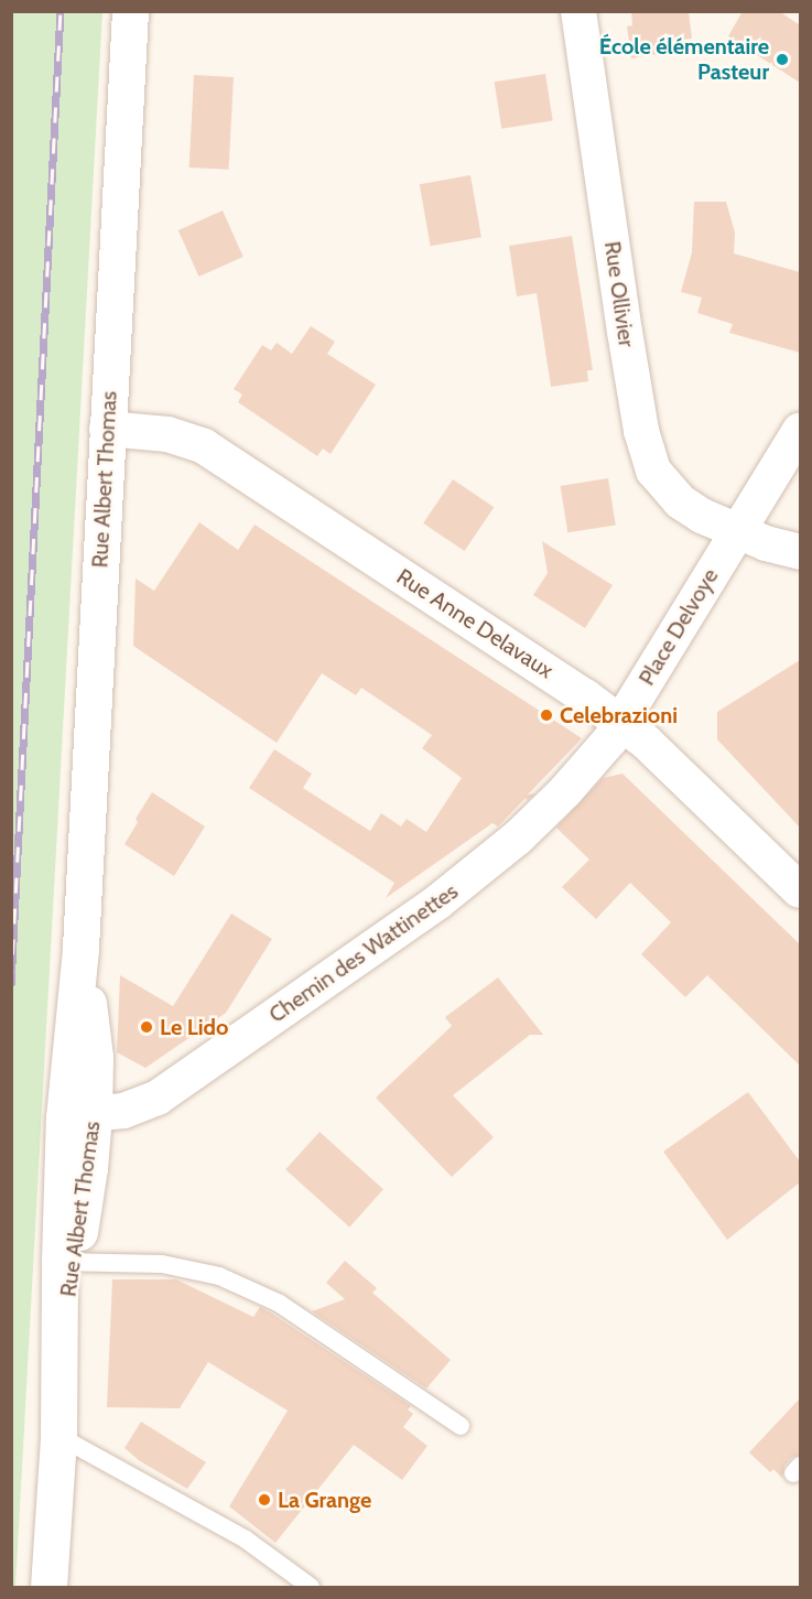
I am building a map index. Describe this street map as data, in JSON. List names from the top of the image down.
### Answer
{
  "streets": {
    "street": [
      "Rue Ollivier",
      "Rue Albert Thomas",
      "Rue Anne Delavaux",
      "Place Delvoye",
      "Chemin des Wattinettes"
    ]
  },
  "crossings": [
    ["Rue Ollivier", "Place Delvoye"],
    ["Rue Albert Thomas", "Rue Anne Delavaux"],
    ["Rue Albert Thomas", "Chemin des Wattinettes"],
    ["Rue Anne Delavaux", "Place Delvoye"],
    ["Rue Anne Delavaux", "Chemin des Wattinettes"],
    ["Place Delvoye", "Chemin des Wattinettes"]
  ],
  "places": [
    "École élémentaire Pasteur",
    "Celebrazioni",
    "Le Lido",
    "La Grange"
  ]
}
